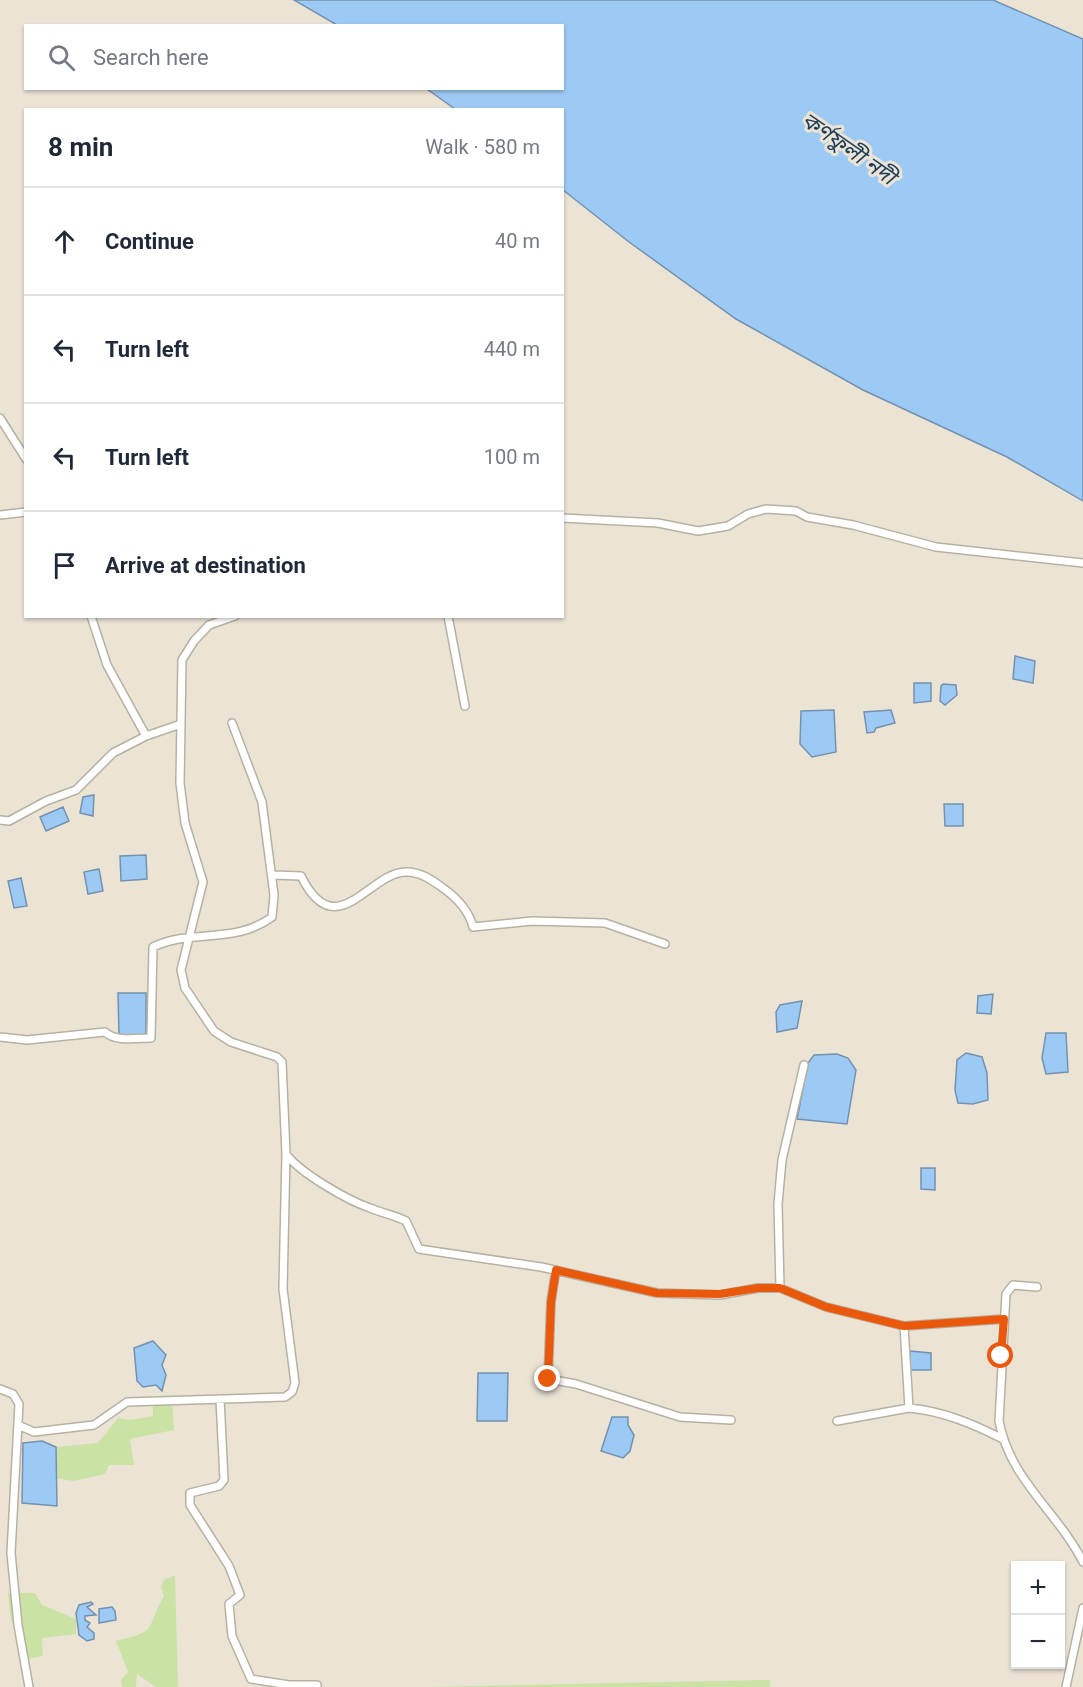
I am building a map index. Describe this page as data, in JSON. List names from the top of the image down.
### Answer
{
  "water": ["কর্ণফুলী নদী"],
  "page": {
    "search": "Search here",
    "heading": ["8 min", "Walk · 580 m"],
    "list": [
      ["Continue", "40 m"],
      ["Turn left", "440 m"],
      ["Turn left", "100 m"],
      "Arrive at destination"
    ],
    "map_buttons": ["+", "−"]
  }
}
